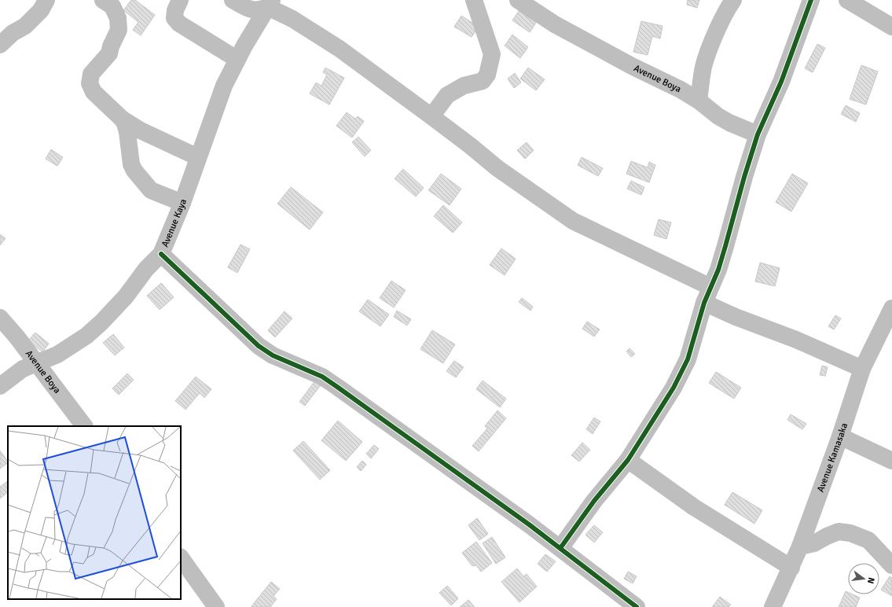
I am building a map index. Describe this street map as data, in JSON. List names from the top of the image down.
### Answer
{
  "streets": {
    "street": ["Avenue Boya", "Avenue Kaya", "Avenue Kamasaka"]
  },
  "crossings": [
    ["Avenue Boya", "Avenue Kaya"]
  ],
  "north": "right"
}
